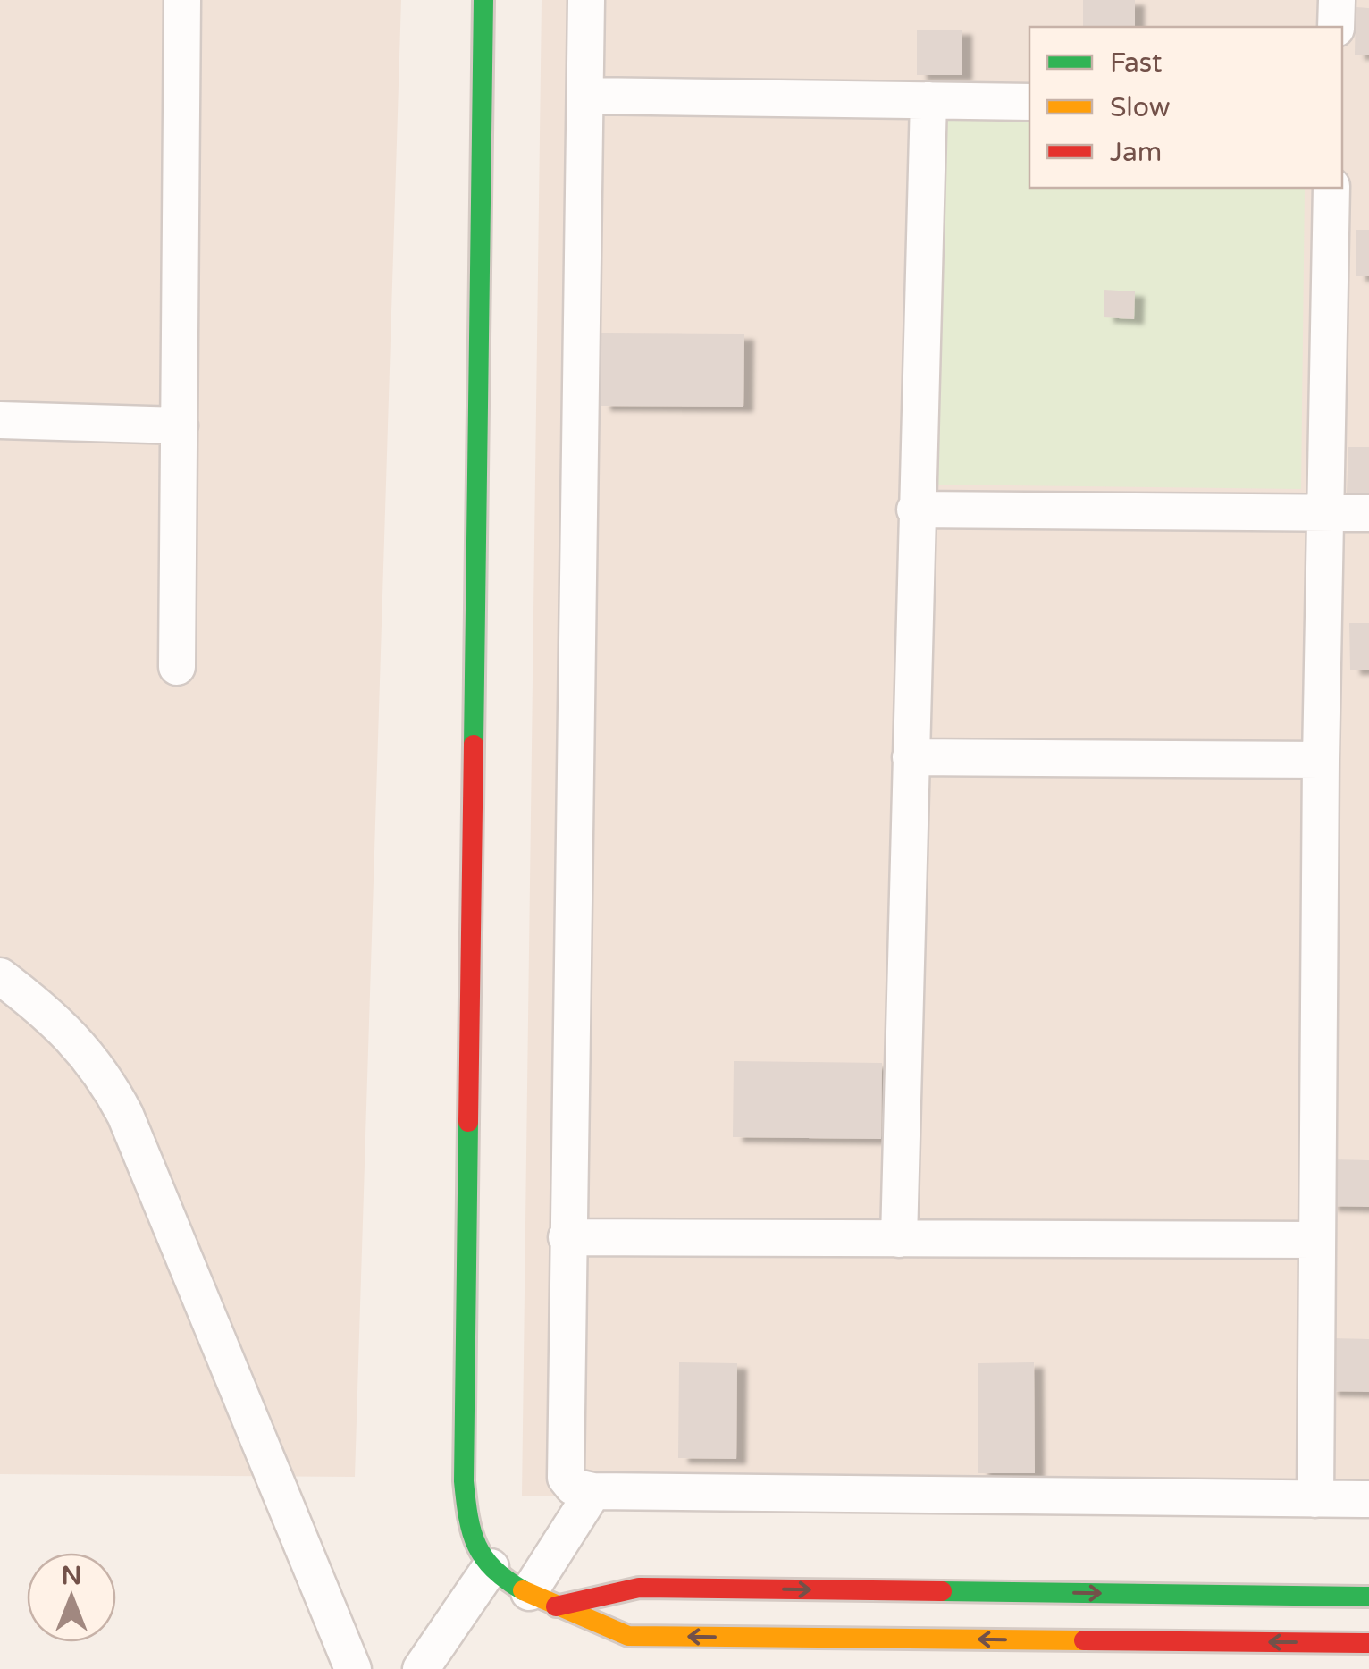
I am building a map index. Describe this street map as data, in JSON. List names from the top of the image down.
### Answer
{
  "legend": ["Fast", "Slow", "Jam"],
  "north": "top"
}
